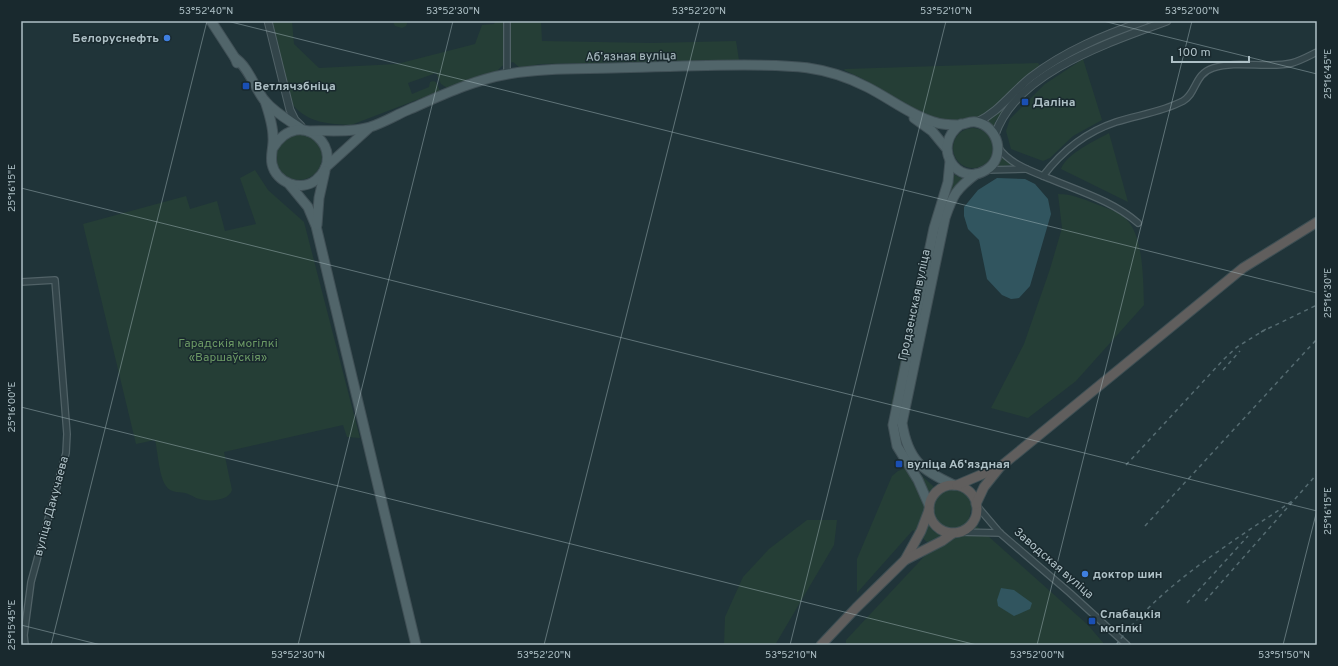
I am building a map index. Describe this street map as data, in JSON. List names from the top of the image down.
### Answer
{
  "streets": {
    "main road": ["Абʼязная вуліца", "Гродзенская вуліца"],
    "street": ["вуліца Дакучаева", "Заводская вуліца"]
  },
  "crossings": [
    ["Абʼязная вуліца", "Гродзенская вуліца"],
    ["Гродзенская вуліца", "Заводская вуліца"]
  ],
  "parks": ["Гарадскія могілкі «Варшаўскія»"],
  "places": {
    "other": ["Белоруснефть", "доктор шин"],
    "transit": [
      "Ветлячэбніца",
      "Даліна",
      "вуліца Абʼяздная",
      "Слабацкія могілкі"
    ]
  },
  "scale_bar": "100 m",
  "coordinates": [
    "53°52'40\"N",
    "53°52'30\"N",
    "53°52'20\"N",
    "53°52'10\"N",
    "53°52'00\"N",
    "25°16'45\"E",
    "25°16'15\"E",
    "25°16'30\"E",
    "25°16'00\"E",
    "25°15'45\"E",
    "53°51'50\"N"
  ]
}
